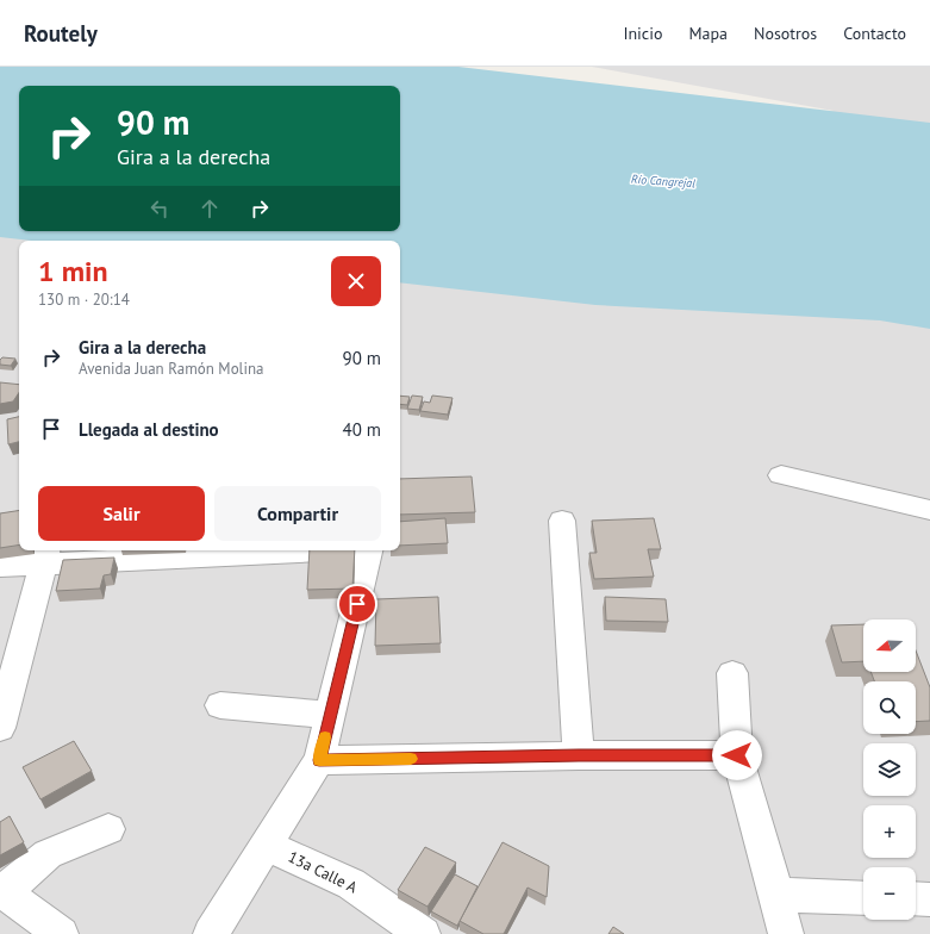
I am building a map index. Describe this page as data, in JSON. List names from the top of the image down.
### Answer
{
  "streets": {
    "street": ["13a Calle A"]
  },
  "water": ["Río Cangrejal"],
  "north": "left",
  "page": {
    "header": "Routely",
    "nav": [
      "Inicio",
      "Mapa",
      "Nosotros",
      "Contacto"
    ],
    "turn": ["90 m", "Gira a la derecha"],
    "heading": ["1 min", "130 m · 20:14"],
    "list": [
      {
        "name": "Gira a la derecha",
        "note": "Avenida Juan Ramón Molina",
        "value": "90 m"
      },
      {
        "name": "Llegada al destino",
        "value": "40 m"
      }
    ],
    "buttons": ["Salir", "Compartir"],
    "map_buttons": ["+", "−"]
  }
}
